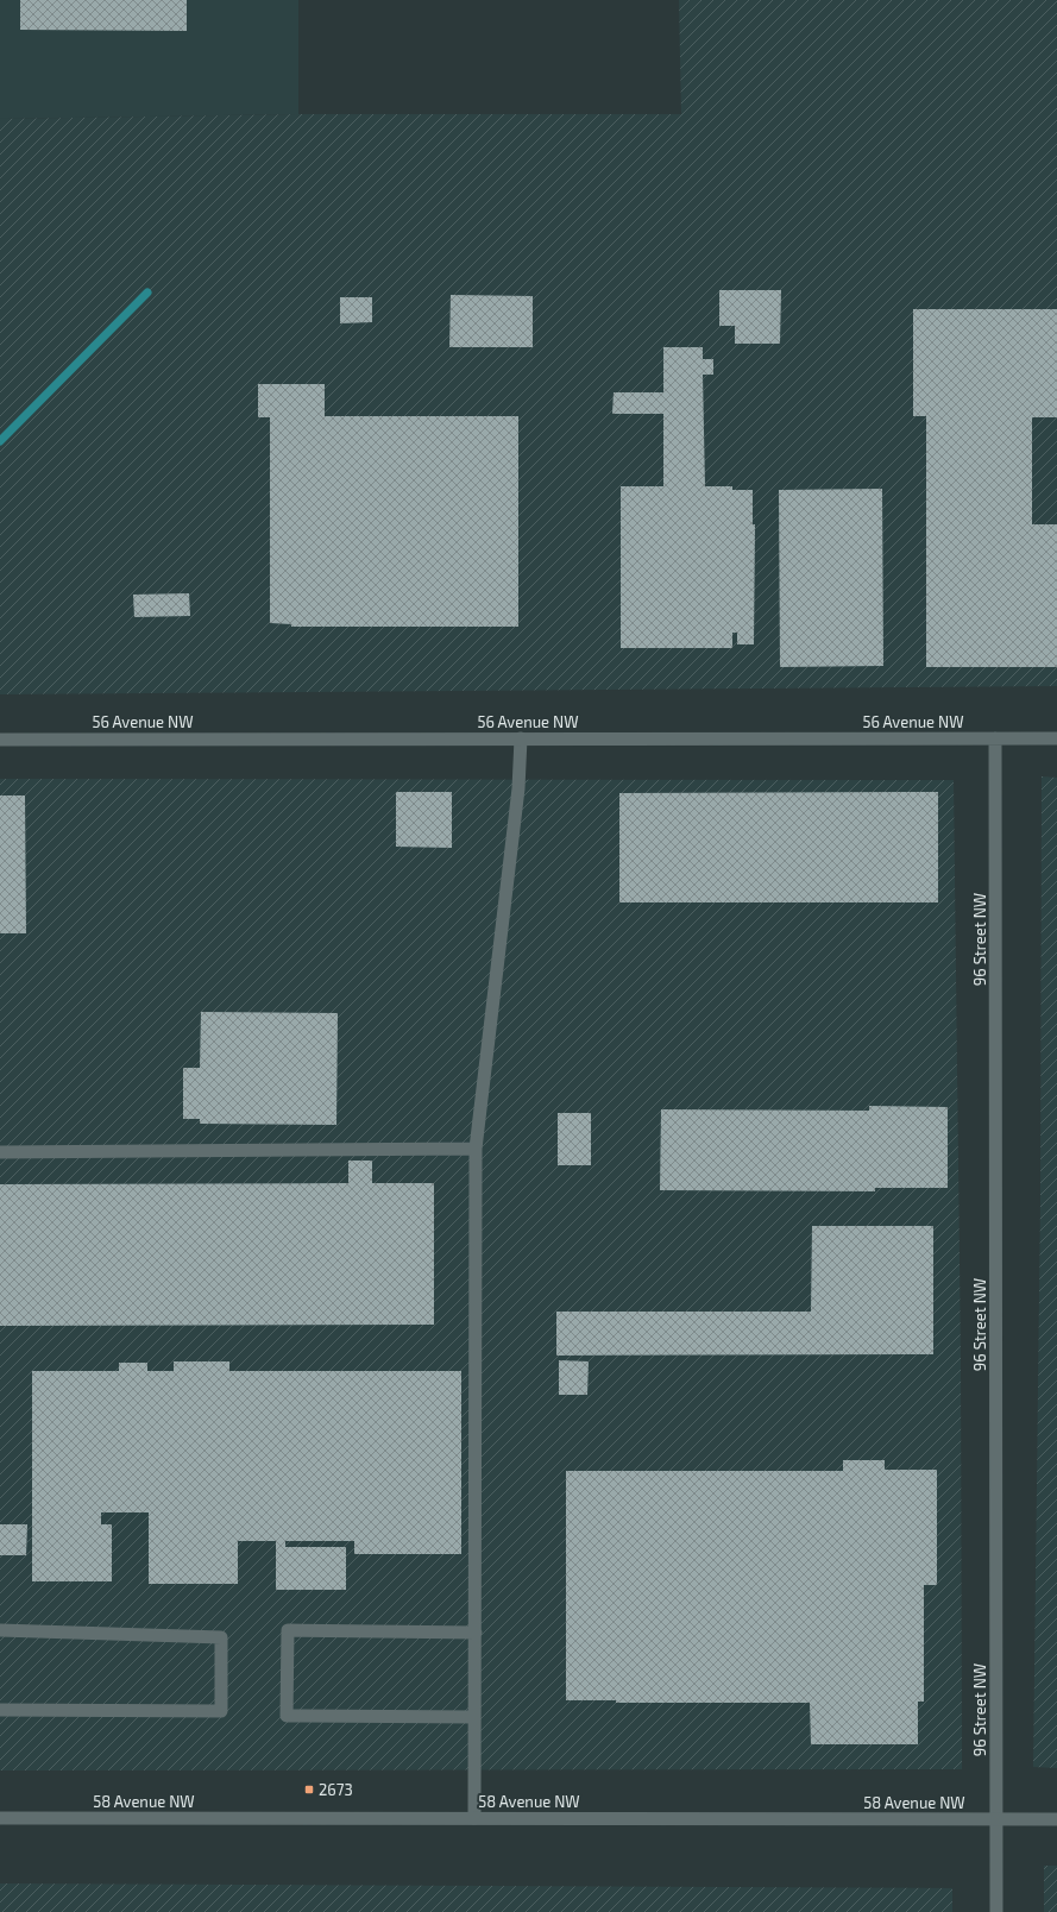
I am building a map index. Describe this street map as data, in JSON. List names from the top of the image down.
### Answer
{
  "streets": {
    "street": ["56 Avenue NW", "96 Street NW", "58 Avenue NW"]
  },
  "crossings": [
    ["56 Avenue NW", "96 Street NW"],
    ["96 Street NW", "58 Avenue NW"]
  ],
  "places": {
    "transit": ["2673"]
  }
}
